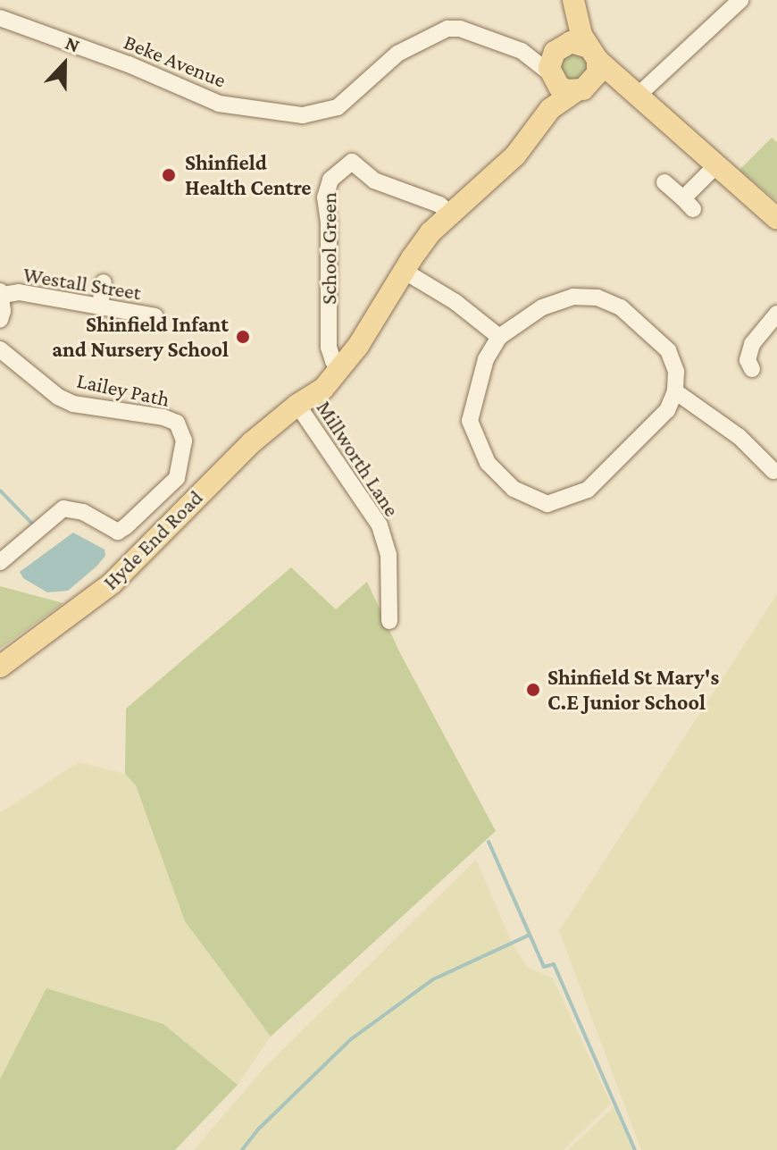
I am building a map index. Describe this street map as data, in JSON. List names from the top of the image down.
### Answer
{
  "streets": {
    "main road": ["Hyde End Road"],
    "street": [
      "Beke Avenue",
      "School Green",
      "Westall Street",
      "Lailey Path",
      "Millworth Lane"
    ]
  },
  "crossings": [
    ["Millworth Lane", "Hyde End Road"]
  ],
  "places": ["Shinfield Health Centre", "Shinfield Infant and Nursery School", "Shinfield St Mary's C.E Junior School"],
  "north": "top"
}
